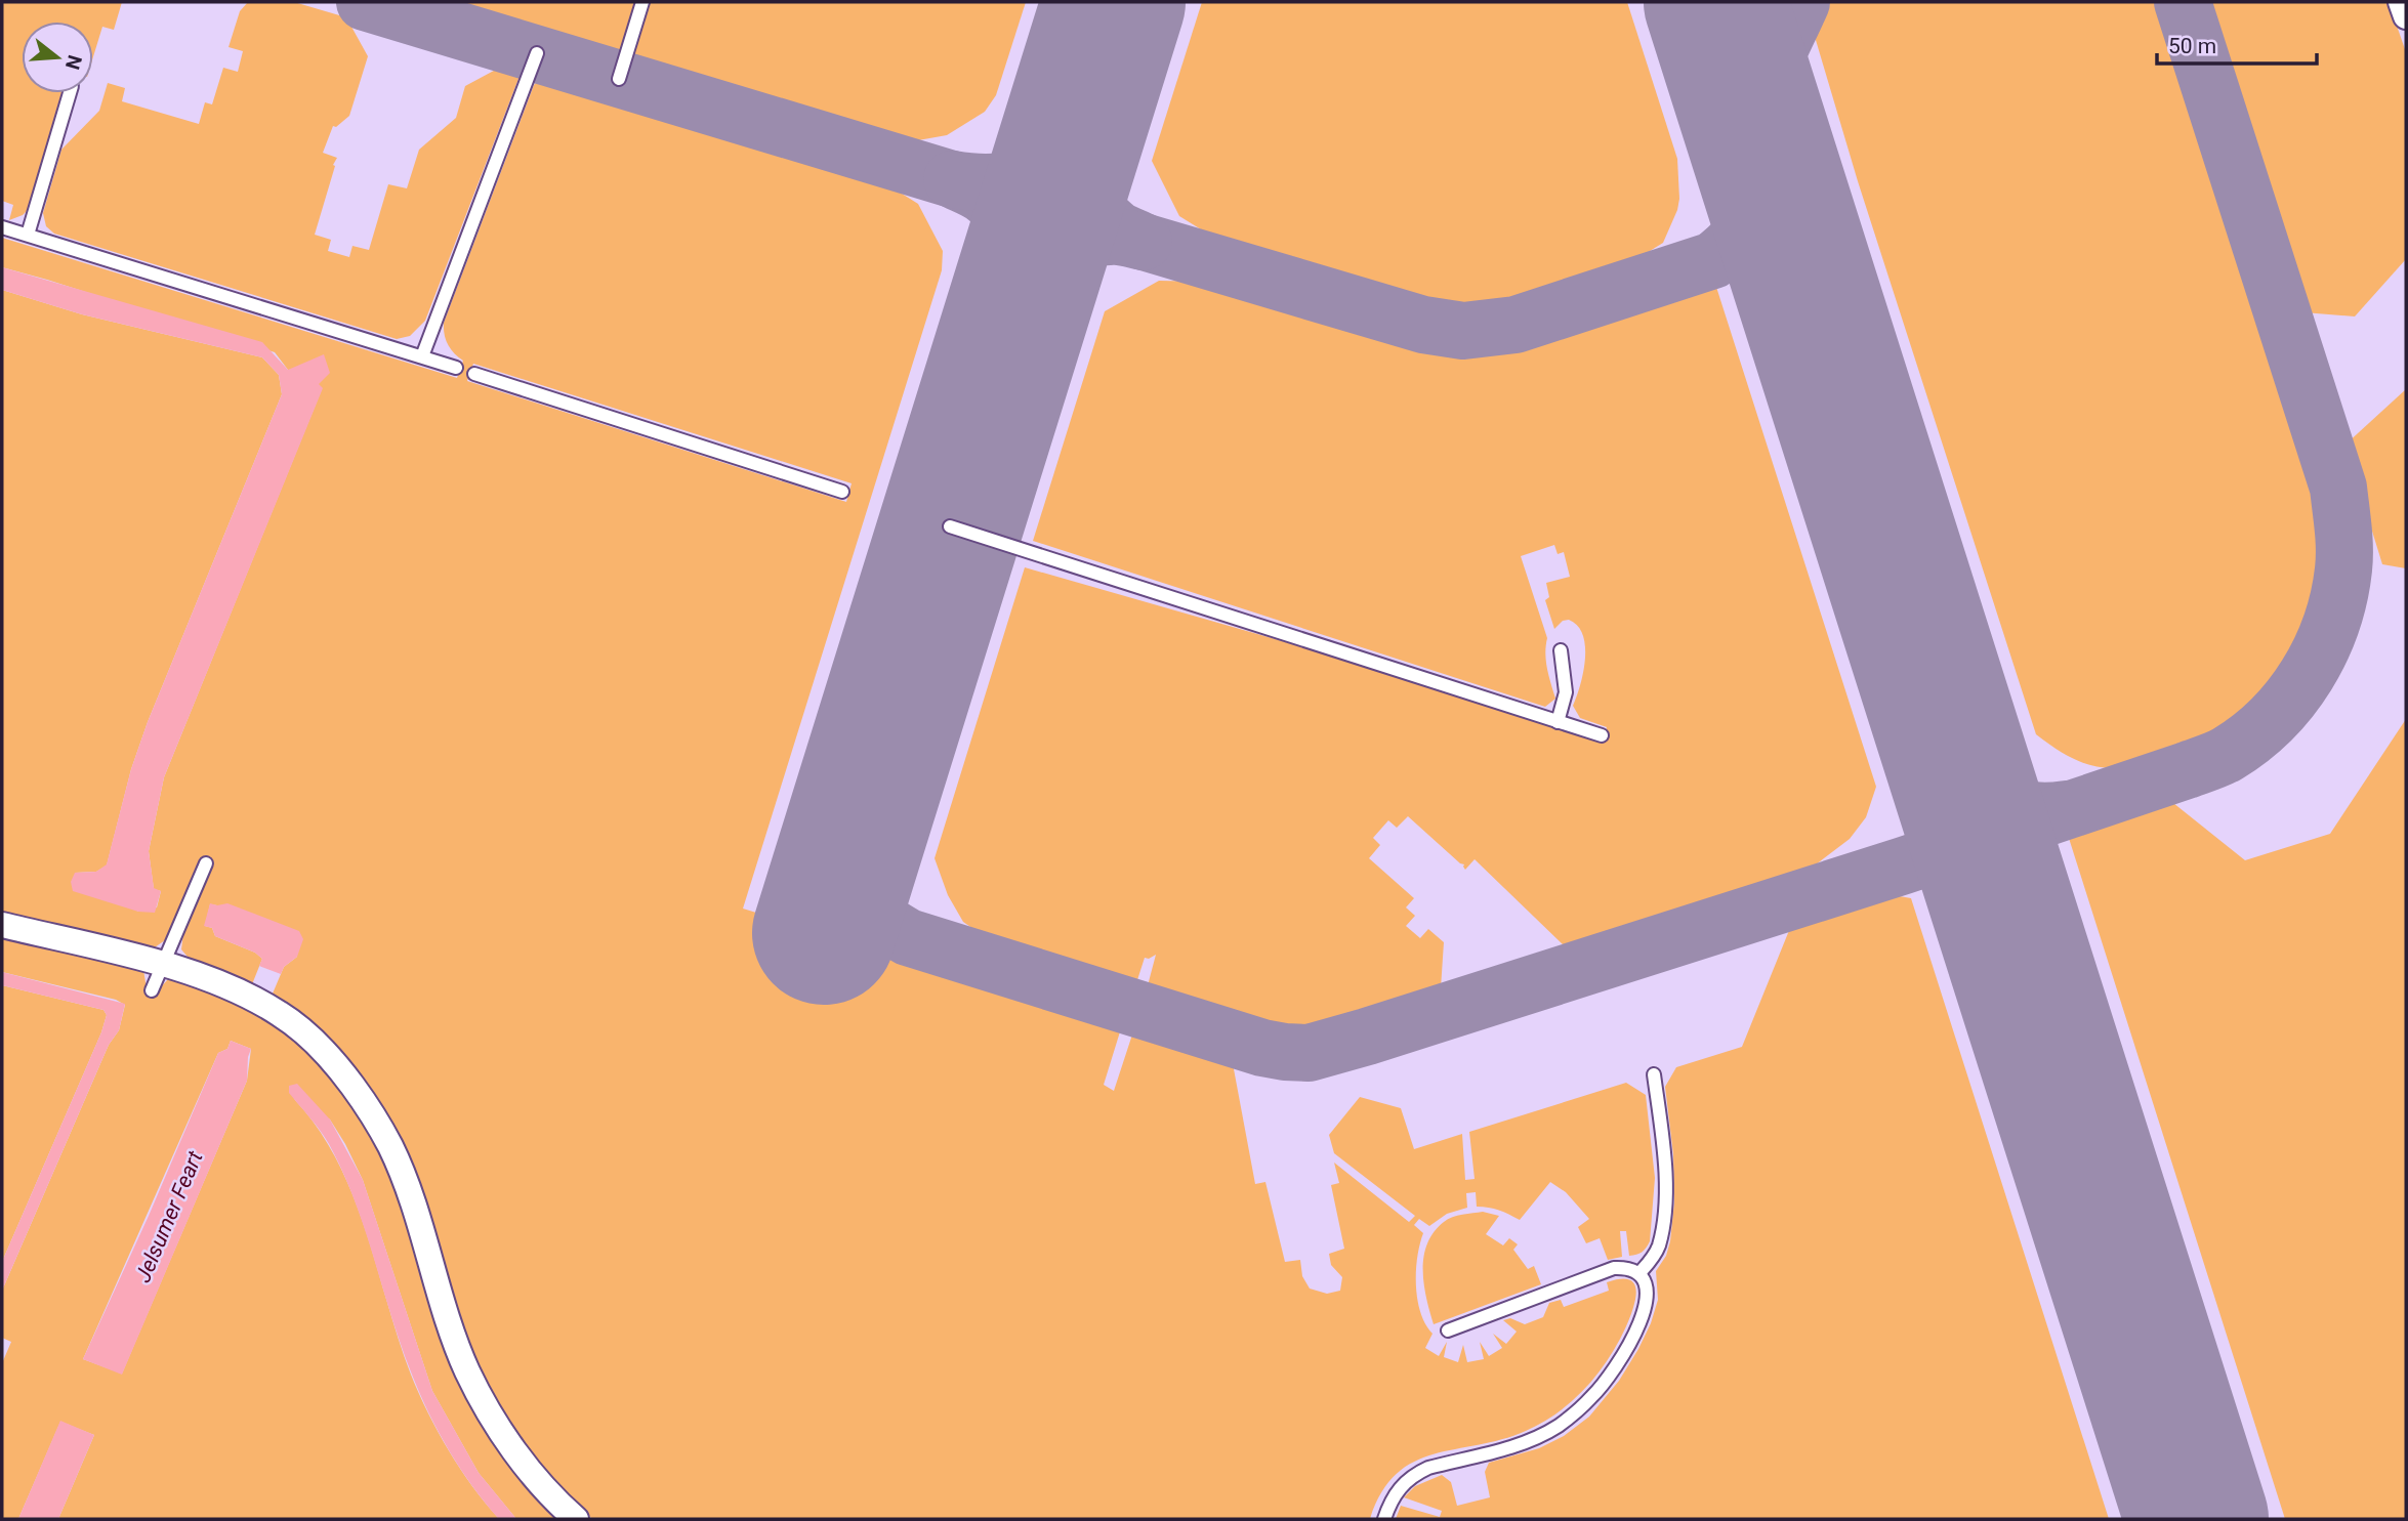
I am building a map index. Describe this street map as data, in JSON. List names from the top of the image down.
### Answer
{
  "water": ["Jelsumer Feart"],
  "scale_bar": "50 m",
  "north": "right"
}
